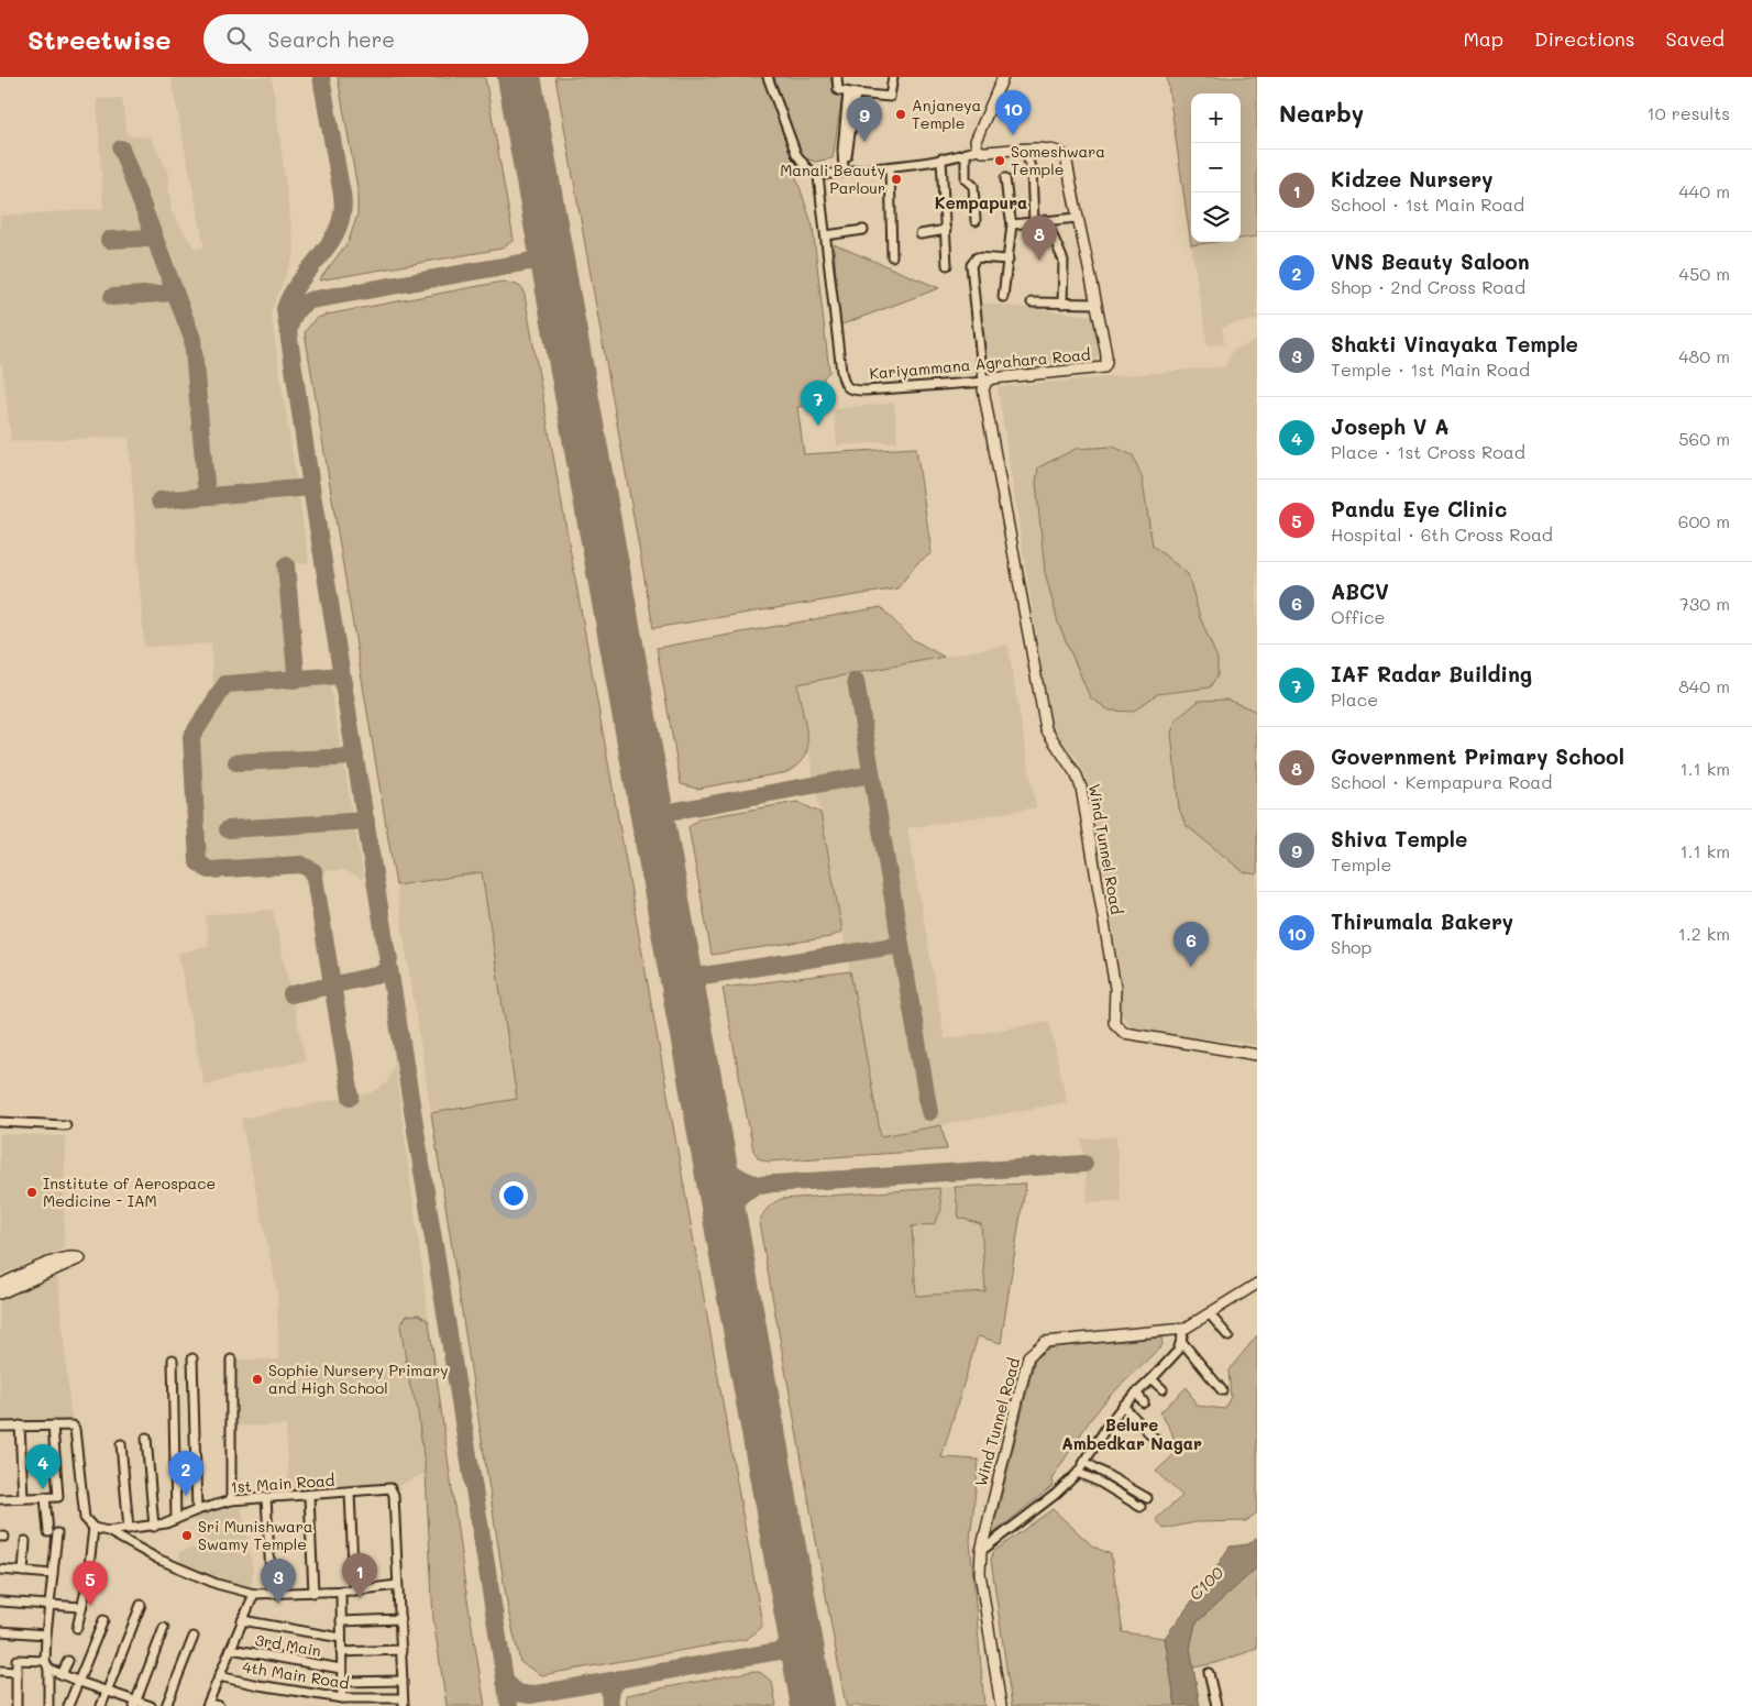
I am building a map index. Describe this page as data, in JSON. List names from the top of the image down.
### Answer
{
  "streets": {
    "street": [
      "Kariyammana Agrahara Road",
      "Wind Tunnel Road",
      "1st Main Road",
      "3rd Main",
      "4th Main Road"
    ]
  },
  "crossings": [
    ["Kariyammana Agrahara Road", "Wind Tunnel Road"]
  ],
  "districts": ["Kempapura", "Belure Ambedkar Nagar"],
  "water": ["C100"],
  "places": [
    "Anjaneya Temple",
    "Someshwara Temple",
    "Manali Beauty Parlour",
    "Institute of Aerospace Medicine - IAM",
    "Sophie Nursery Primary and High School",
    "Sri Munishwara Swamy Temple"
  ],
  "page": {
    "header": "Streetwise",
    "search": "Search here",
    "nav": ["Map", "Directions", "Saved"],
    "heading": ["Nearby", "10 results"],
    "pins": [
      "10",
      "9",
      "8",
      "7",
      "6",
      "4",
      "2",
      "1",
      "3",
      "5"
    ],
    "map_buttons": ["+", "−"],
    "list": [
      {
        "mark": "1",
        "name": "Kidzee Nursery",
        "note": "School · 1st Main Road",
        "value": "440 m"
      },
      {
        "mark": "2",
        "name": "VNS Beauty Saloon",
        "note": "Shop · 2nd Cross Road",
        "value": "450 m"
      },
      {
        "mark": "3",
        "name": "Shakti Vinayaka Temple",
        "note": "Temple · 1st Main Road",
        "value": "480 m"
      },
      {
        "mark": "4",
        "name": "Joseph V A",
        "note": "Place · 1st Cross Road",
        "value": "560 m"
      },
      {
        "mark": "5",
        "name": "Pandu Eye Clinic",
        "note": "Hospital · 6th Cross Road",
        "value": "600 m"
      },
      {
        "mark": "6",
        "name": "ABCV",
        "note": "Office",
        "value": "730 m"
      },
      {
        "mark": "7",
        "name": "IAF Radar Building",
        "note": "Place",
        "value": "840 m"
      },
      {
        "mark": "8",
        "name": "Government Primary School",
        "note": "School · Kempapura Road",
        "value": "1.1 km"
      },
      {
        "mark": "9",
        "name": "Shiva Temple",
        "note": "Temple",
        "value": "1.1 km"
      },
      {
        "mark": "10",
        "name": "Thirumala Bakery",
        "note": "Shop",
        "value": "1.2 km"
      }
    ]
  }
}
